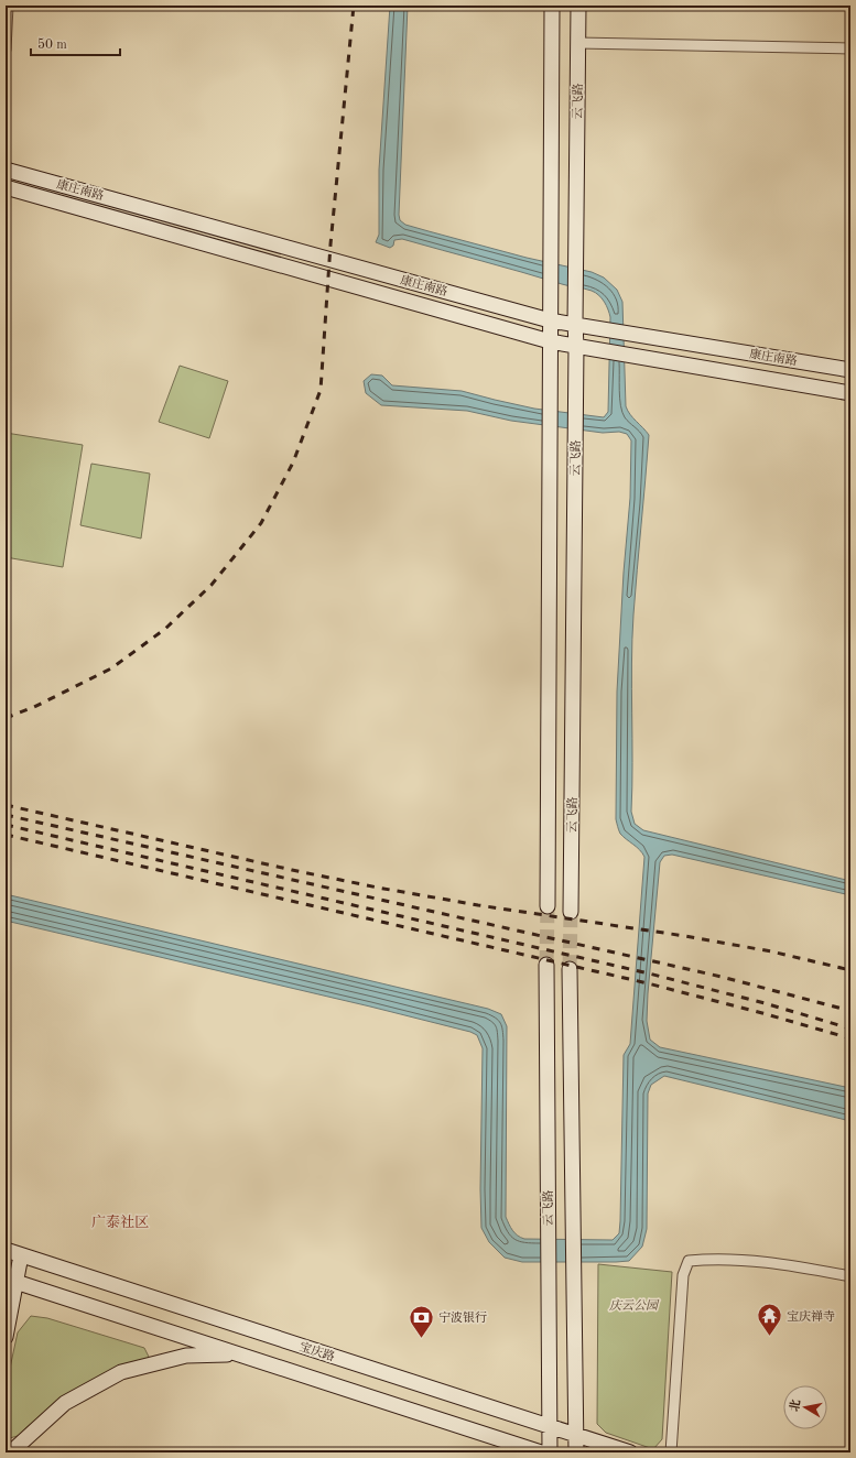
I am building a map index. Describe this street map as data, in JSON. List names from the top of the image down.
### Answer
{
  "streets": {
    "main road": ["云飞路", "康庄南路", "宝庆路"]
  },
  "crossings": [
    ["云飞路", "康庄南路"],
    ["云飞路", "宝庆路"]
  ],
  "districts": ["广泰社区"],
  "parks": ["庆云公园"],
  "places": {
    "temple": ["宝庆禅寺"],
    "bank": ["宁波银行"]
  },
  "scale_bar": "50 m",
  "north": "left"
}
